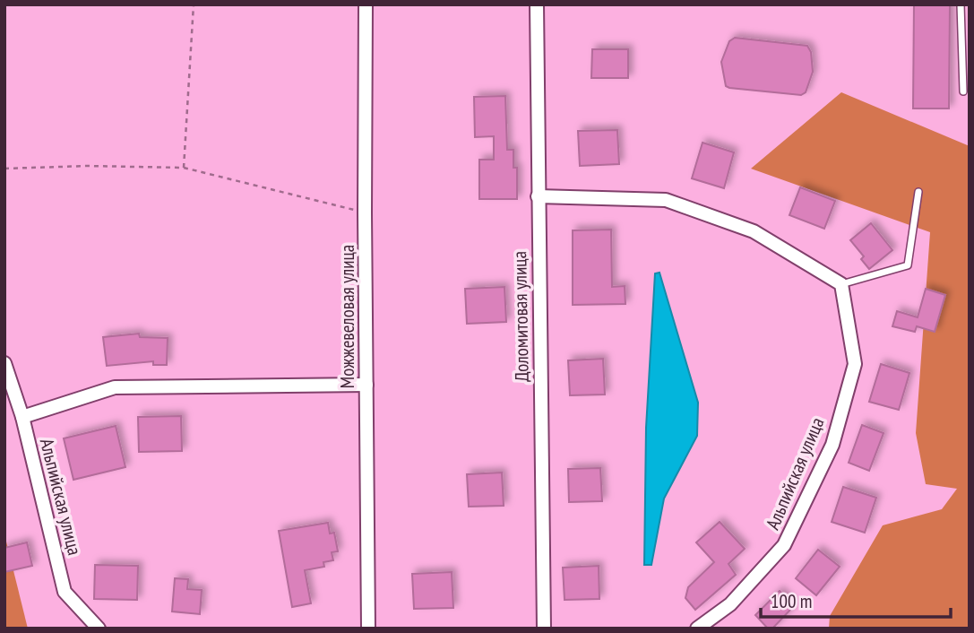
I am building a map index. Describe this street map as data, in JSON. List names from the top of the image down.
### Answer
{
  "streets": {
    "street": ["Можжевеловая улица", "Доломитовая улица", "Альпийская улица"]
  },
  "scale_bar": "100 m"
}
